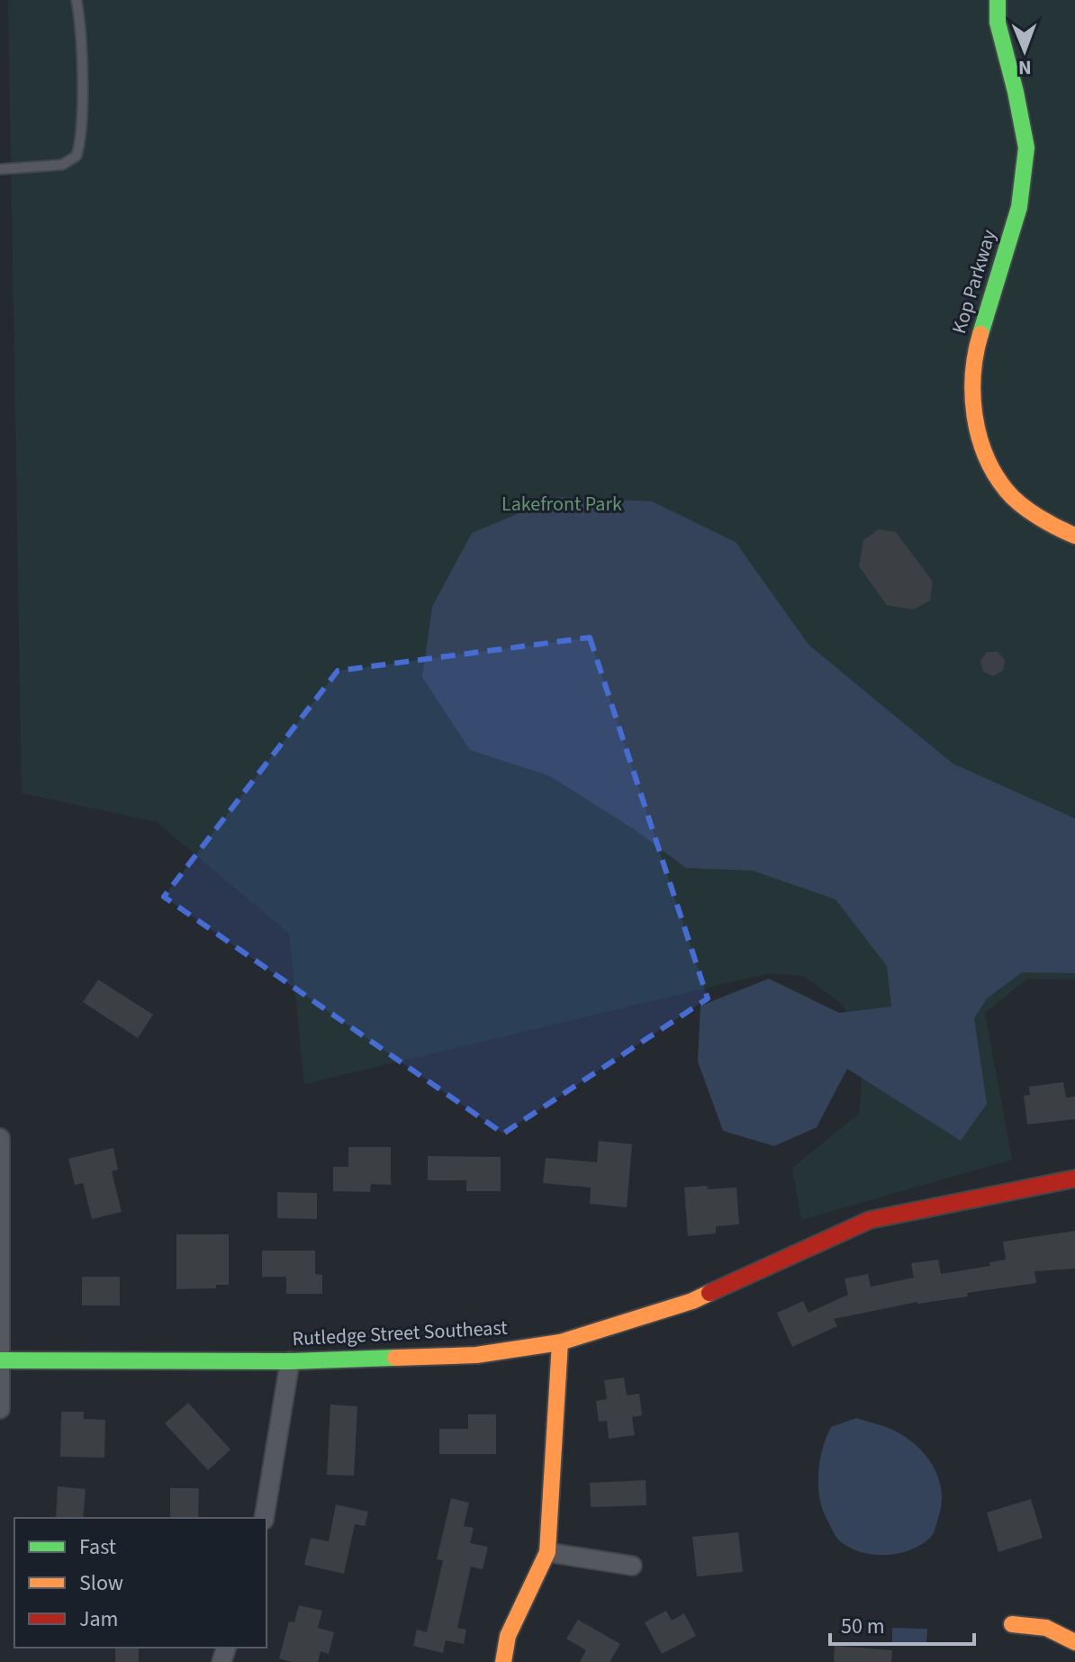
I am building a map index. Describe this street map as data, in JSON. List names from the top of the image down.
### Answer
{
  "streets": {
    "street": ["Kop Parkway", "Rutledge Street Southeast"]
  },
  "parks": ["Lakefront Park"],
  "legend": ["Fast", "Slow", "Jam"],
  "scale_bar": "50 m",
  "north": "bottom"
}
